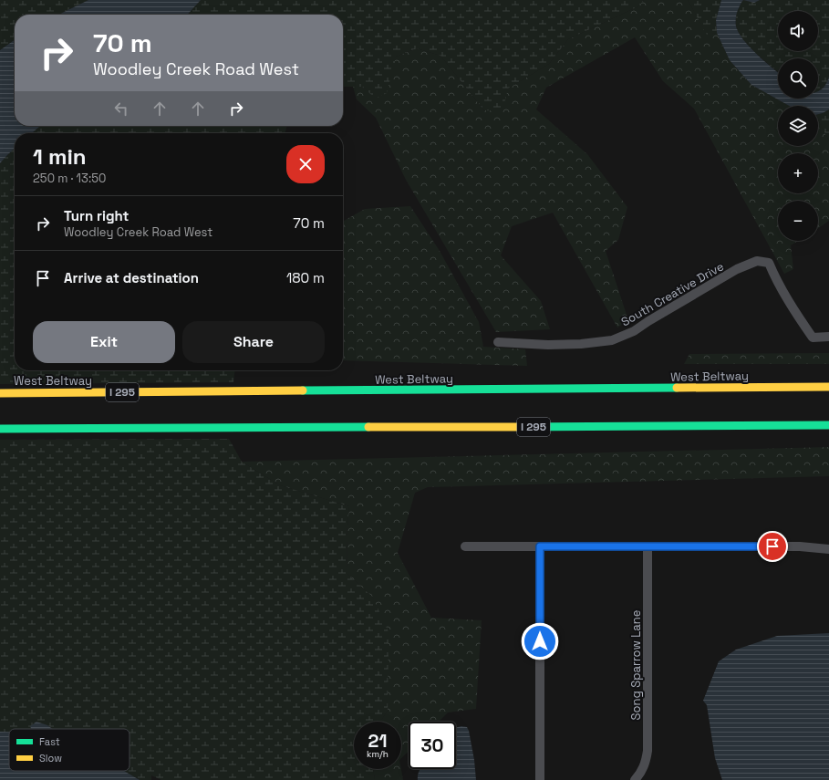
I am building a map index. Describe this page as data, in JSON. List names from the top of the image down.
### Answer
{
  "streets": {
    "highway": ["West Beltway", "I 295"],
    "street": ["South Creative Drive", "Song Sparrow Lane"]
  },
  "legend": ["Fast", "Slow"],
  "page": {
    "map_buttons": ["+", "−"],
    "turn": ["70 m", "Woodley Creek Road West"],
    "heading": ["1 min", "250 m · 13:50"],
    "list": [
      {
        "name": "Turn right",
        "note": "Woodley Creek Road West",
        "value": "70 m"
      },
      {
        "name": "Arrive at destination",
        "value": "180 m"
      }
    ],
    "buttons": ["Exit", "Share"],
    "speed": "21 km/h",
    "limit": "30"
  }
}
